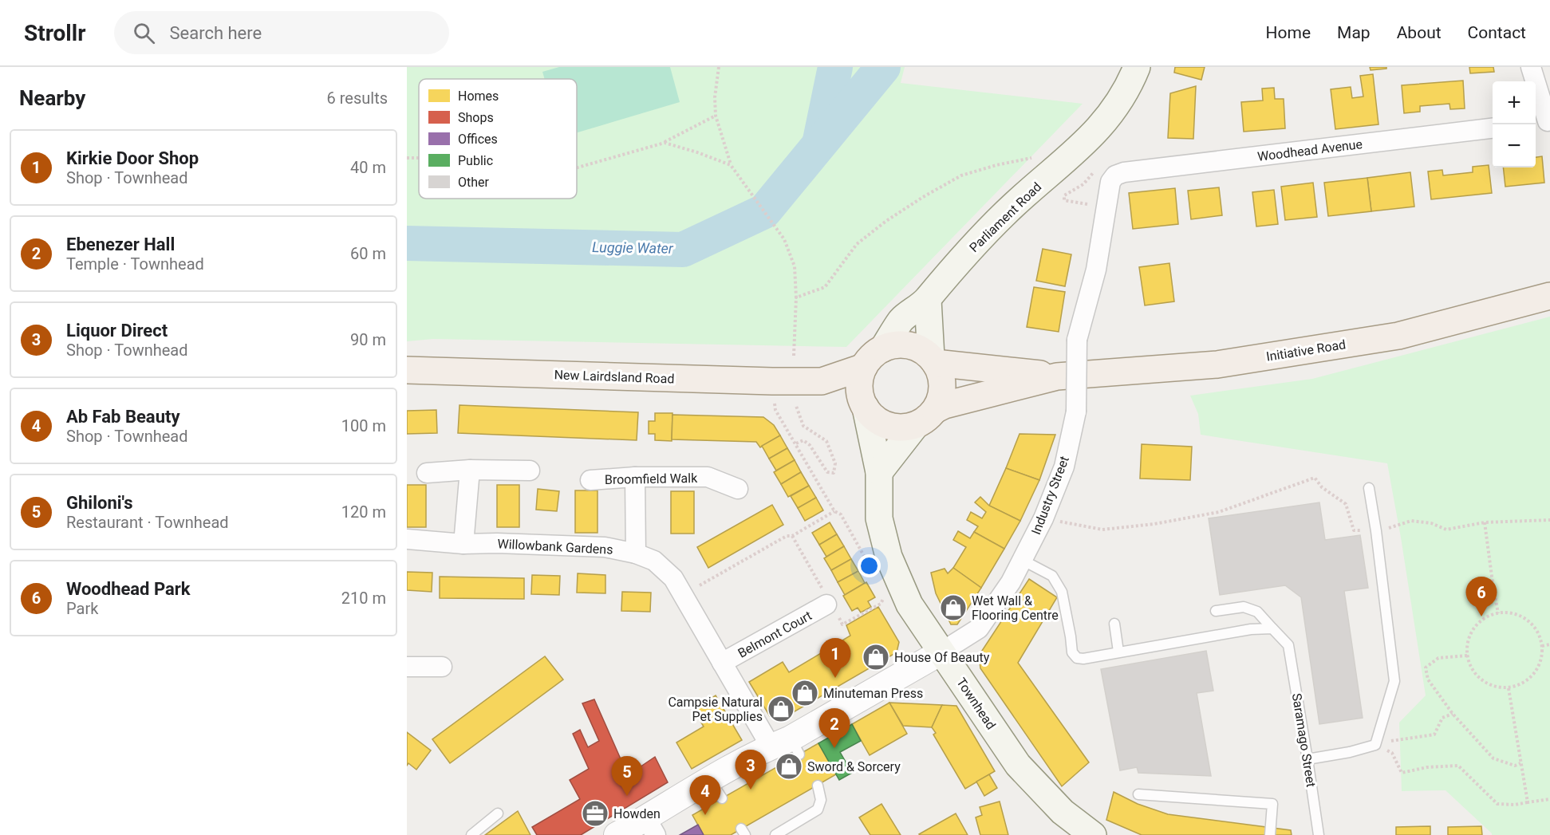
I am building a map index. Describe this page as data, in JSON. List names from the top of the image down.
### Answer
{
  "streets": {
    "main road": [
      "Parliament Road",
      "Initiative Road",
      "New Lairdsland Road",
      "Townhead"
    ],
    "street": [
      "Woodhead Avenue",
      "Broomfield Walk",
      "Industry Street",
      "Willowbank Gardens",
      "Belmont Court"
    ],
    "lane": ["Saramago Street"]
  },
  "crossings": [
    ["Woodhead Avenue", "Industry Street"],
    ["Parliament Road", "New Lairdsland Road"],
    ["Industry Street", "Townhead"],
    ["Willowbank Gardens", "Belmont Court"]
  ],
  "water": ["Luggie Water"],
  "places": {
    "shop": [
      "Wet Wall & Flooring Centre",
      "House Of Beauty",
      "Minuteman Press",
      "Campsie Natural Pet Supplies",
      "Sword & Sorcery"
    ],
    "office": ["Howden"]
  },
  "legend": [
    "Homes",
    "Shops",
    "Offices",
    "Public",
    "Other"
  ],
  "page": {
    "header": "Strollr",
    "search": "Search here",
    "nav": [
      "Home",
      "Map",
      "About",
      "Contact"
    ],
    "heading": ["Nearby", "6 results"],
    "map_buttons": ["+", "−"],
    "list": [
      {
        "mark": "1",
        "name": "Kirkie Door Shop",
        "note": "Shop · Townhead",
        "value": "40 m"
      },
      {
        "mark": "2",
        "name": "Ebenezer Hall",
        "note": "Temple · Townhead",
        "value": "60 m"
      },
      {
        "mark": "3",
        "name": "Liquor Direct",
        "note": "Shop · Townhead",
        "value": "90 m"
      },
      {
        "mark": "4",
        "name": "Ab Fab Beauty",
        "note": "Shop · Townhead",
        "value": "100 m"
      },
      {
        "mark": "5",
        "name": "Ghiloni's",
        "note": "Restaurant · Townhead",
        "value": "120 m"
      },
      {
        "mark": "6",
        "name": "Woodhead Park",
        "note": "Park",
        "value": "210 m"
      }
    ],
    "pins": [
      "6",
      "1",
      "2",
      "3",
      "5",
      "4"
    ]
  }
}
